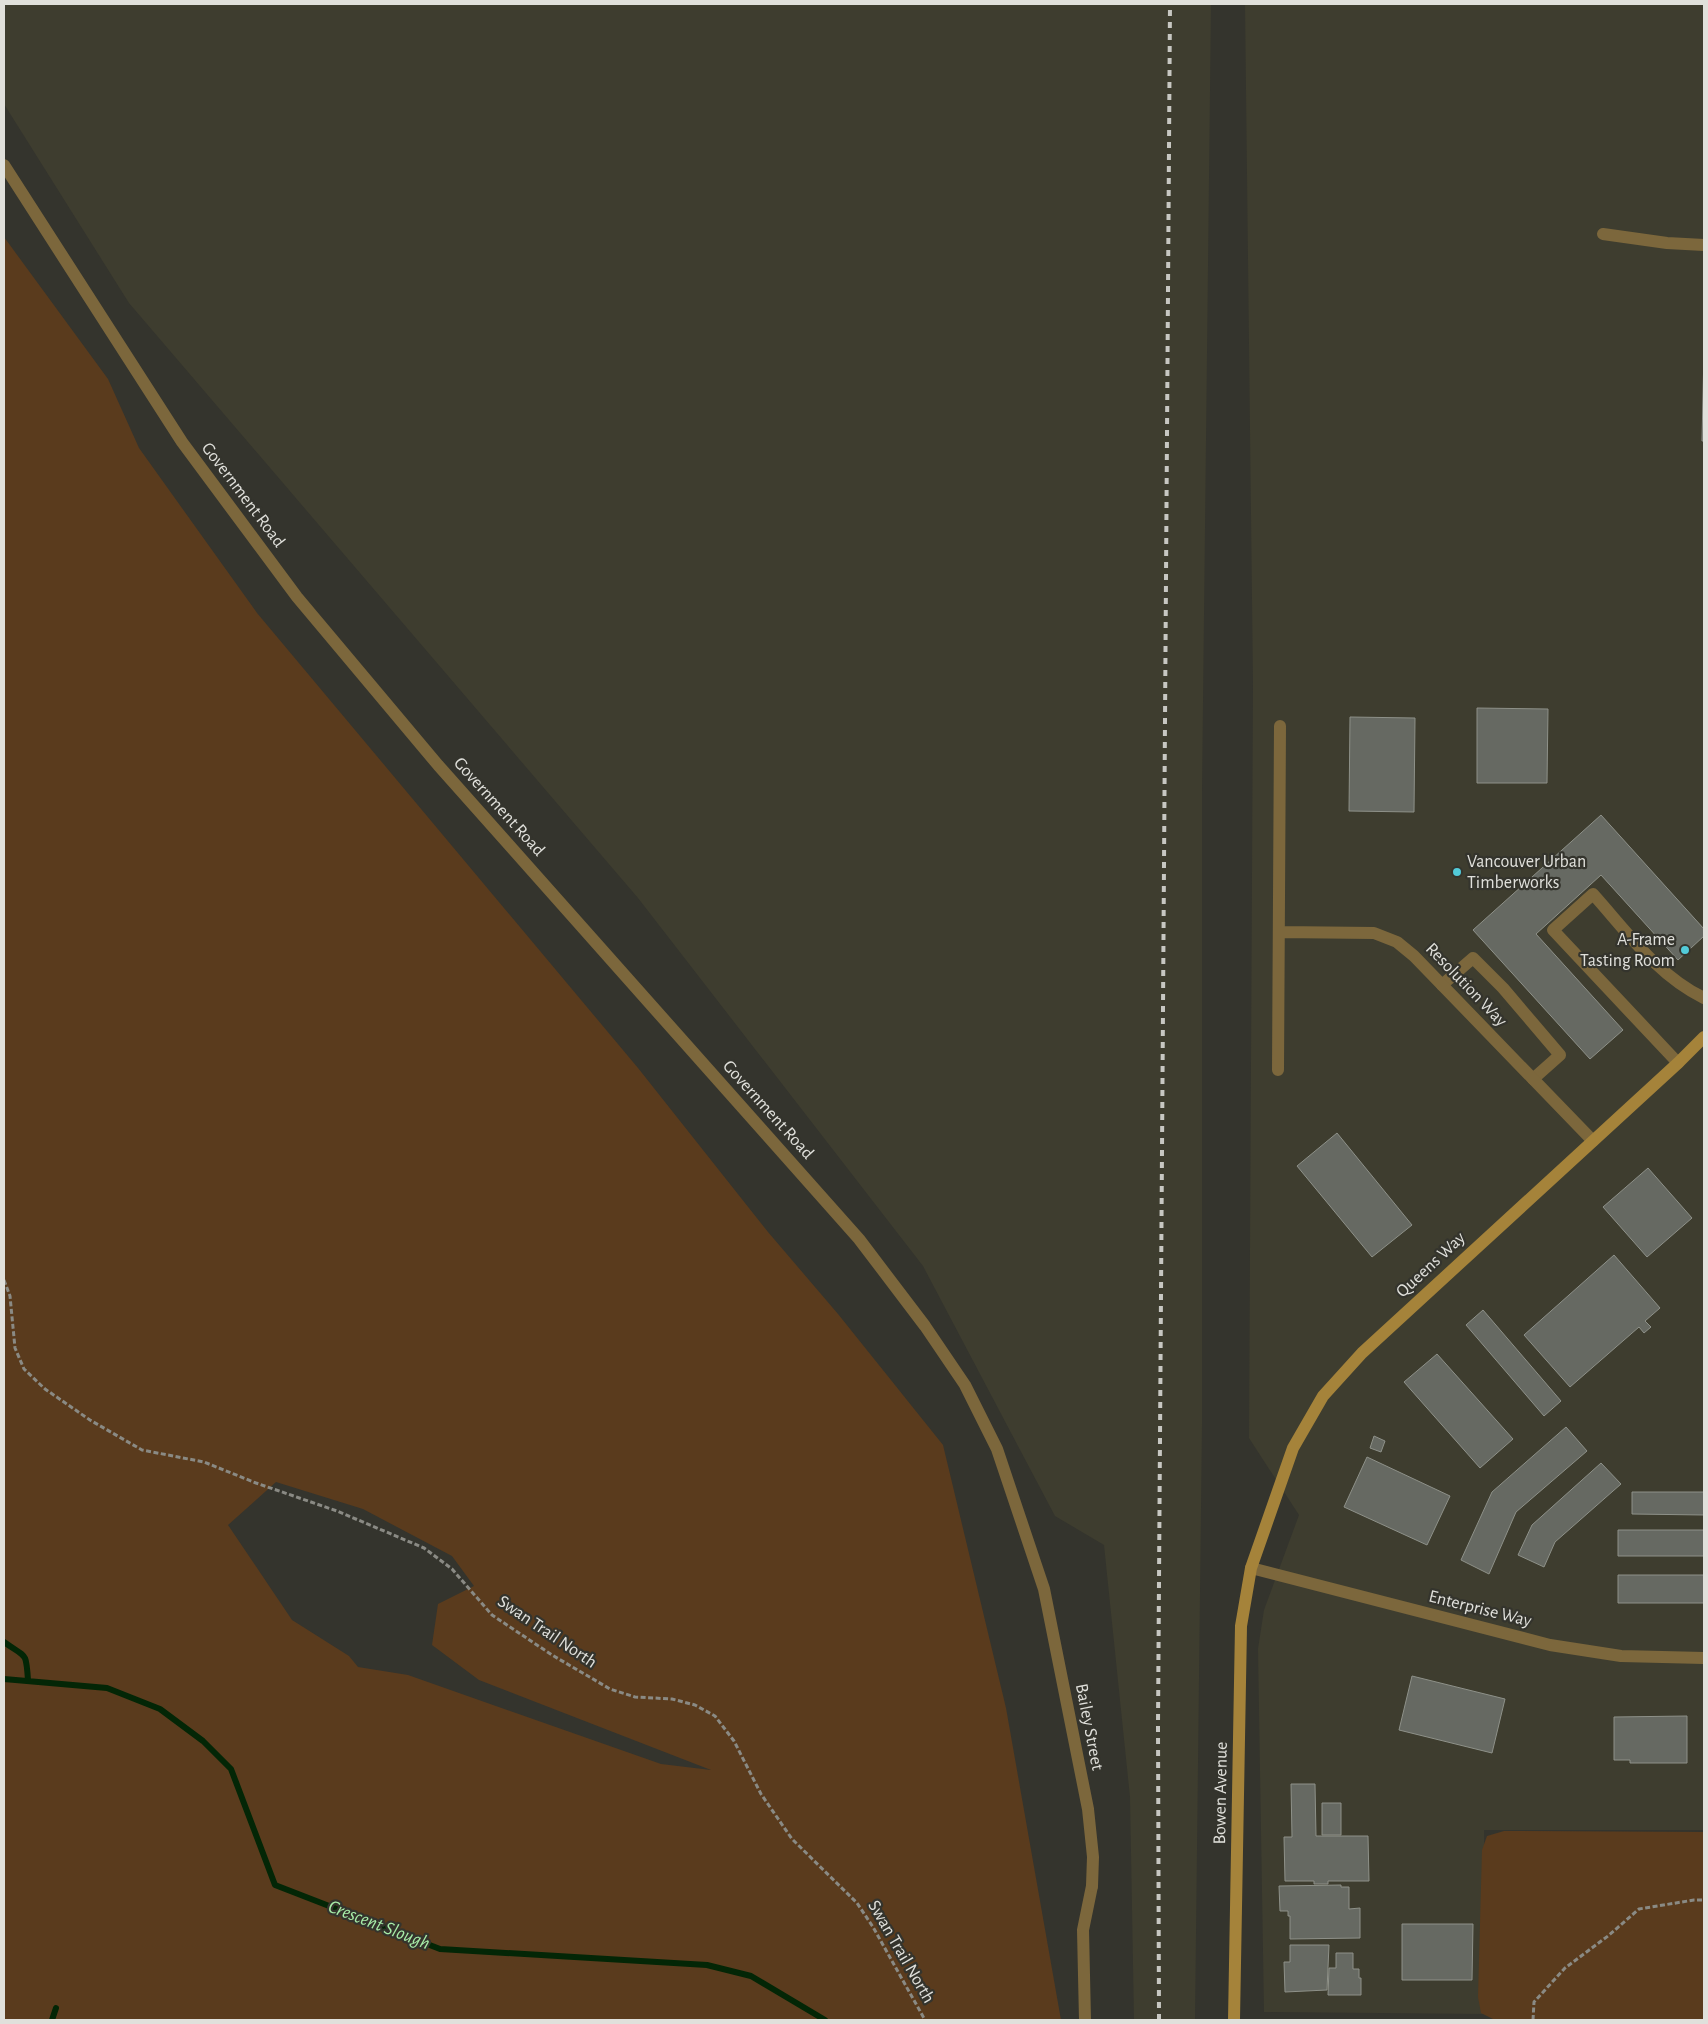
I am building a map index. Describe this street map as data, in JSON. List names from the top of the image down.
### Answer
{
  "streets": {
    "street": [
      "Government Road",
      "Resolution Way",
      "Queens Way",
      "Enterprise Way",
      "Bailey Street",
      "Bowen Avenue"
    ],
    "path": ["Swan Trail North"]
  },
  "crossings": [
    ["Government Road", "Bailey Street"],
    ["Resolution Way", "Queens Way"],
    ["Queens Way", "Enterprise Way"],
    ["Queens Way", "Bowen Avenue"],
    ["Enterprise Way", "Bowen Avenue"]
  ],
  "water": ["Crescent Slough"],
  "places": ["Vancouver Urban Timberworks", "A-Frame Tasting Room"]
}
